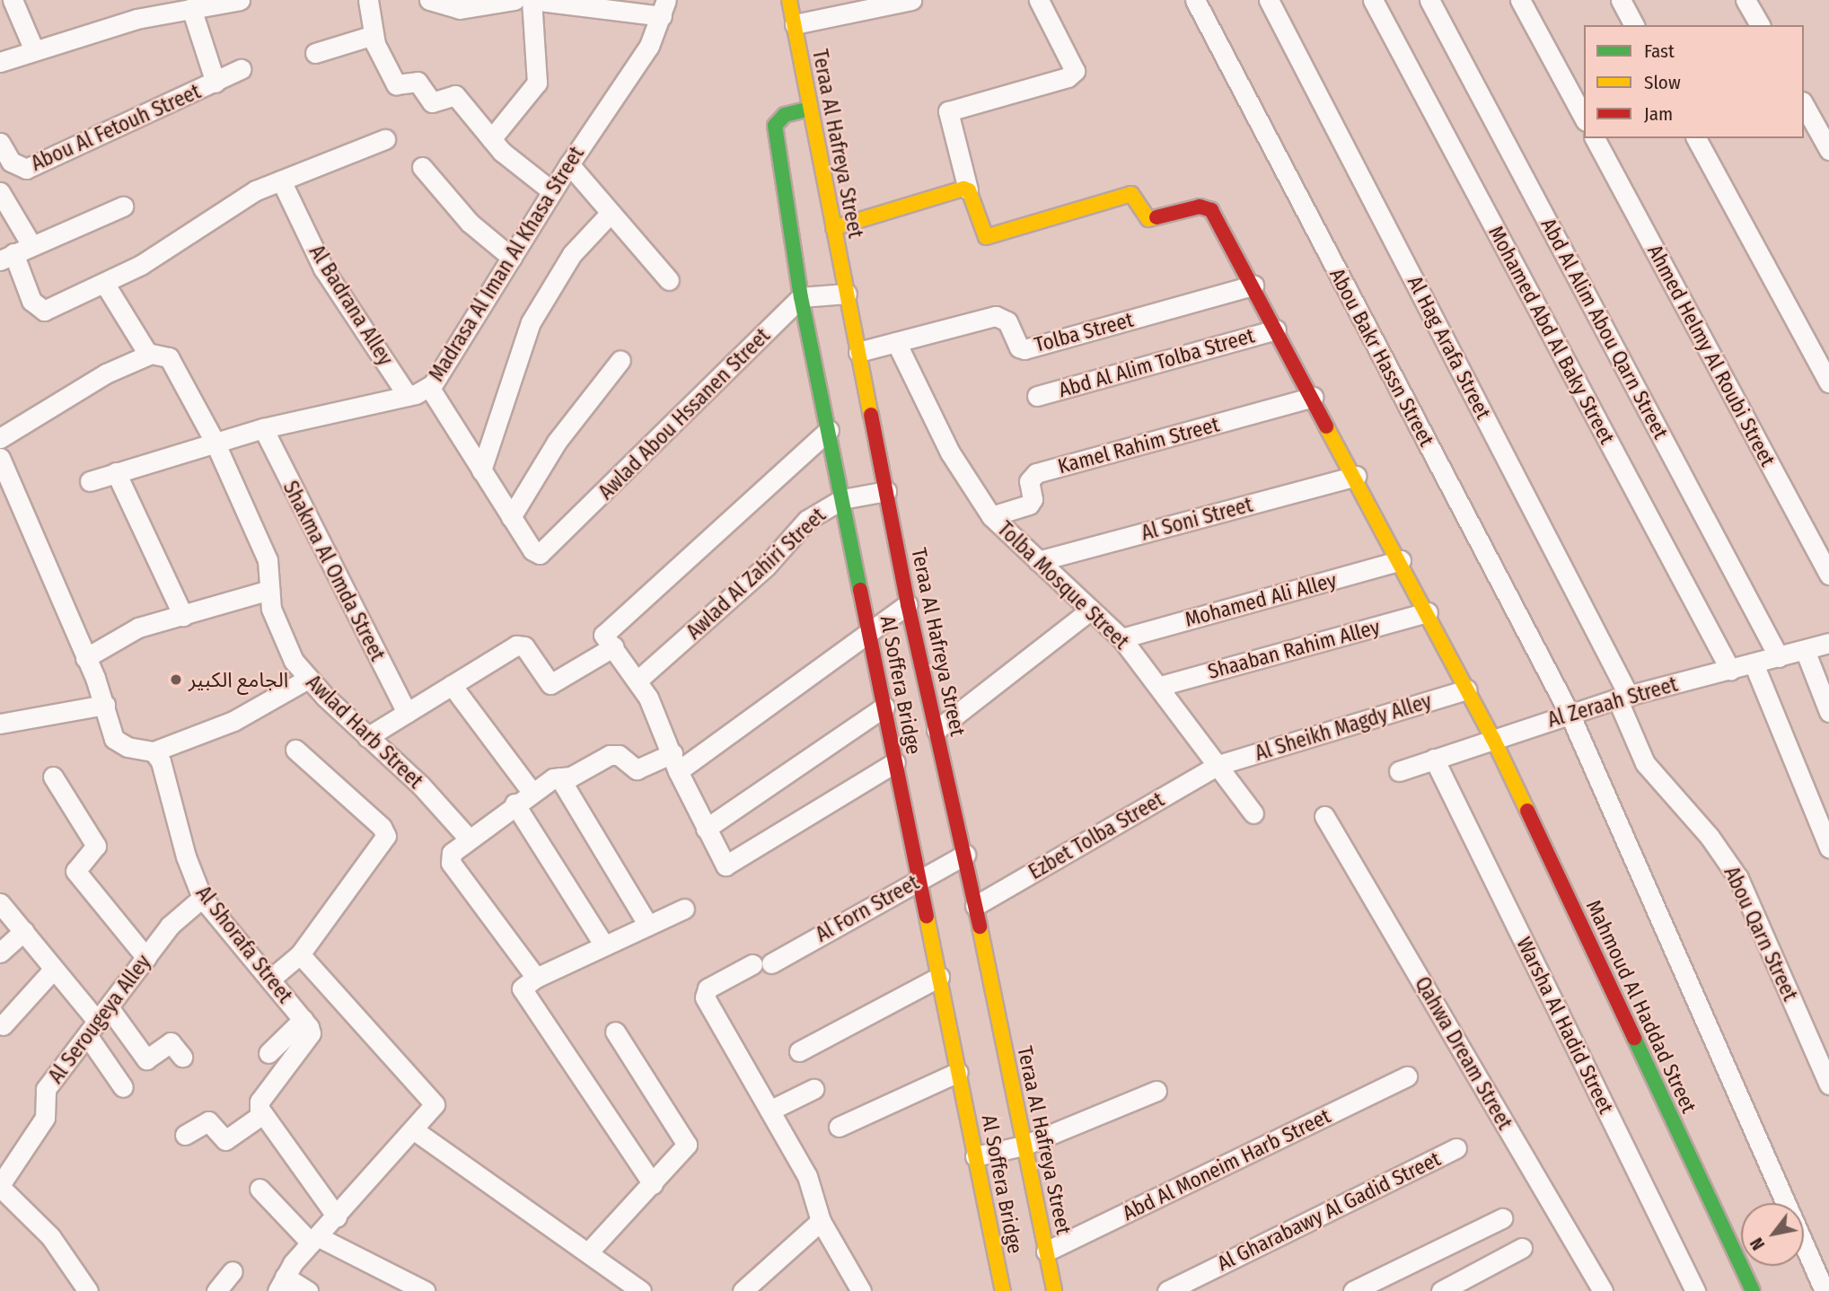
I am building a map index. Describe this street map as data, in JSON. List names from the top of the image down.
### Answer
{
  "streets": {
    "street": [
      "Abou Al Fetouh Street",
      "Teraa Al Hafreya Street",
      "Madrasa Al Iman Al Khasa Street",
      "Al Badrana Alley",
      "Abd Al Alim Abou Qarn Street",
      "Tolba Street",
      "Mohamed Abd Al Baky Street",
      "Al Hag Arafa Street",
      "Ahmed Helmy Al Roubi Street",
      "Abou Bakr Hassn Street",
      "Abd Al Alim Tolba Street",
      "Awlad Abou Hssanen Street",
      "Kamel Rahim Street",
      "Al Soni Street",
      "Shakma Al Omda Street",
      "Awlad Al Zahiri Street",
      "Tolba Mosque Street",
      "Mohamed Ali Alley",
      "Shaaban Rahim Alley",
      "Al Soffera Bridge",
      "Al Zeraah Street",
      "Al Sheikh Magdy Alley",
      "Awlad Harb Street",
      "Ezbet Tolba Street",
      "Al Forn Street",
      "Abou Qarn Street",
      "Al Shorafa Street",
      "Mahmoud Al Haddad Street",
      "Al Serougeya Alley",
      "Warsha Al Hadid Street",
      "Qahwa Dream Street",
      "Abd Al Moneim Harb Street",
      "Al Gharabawy Al Gadid Street"
    ]
  },
  "crossings": [
    ["Teraa Al Hafreya Street", "Tolba Street"],
    ["Teraa Al Hafreya Street", "Awlad Al Zahiri Street"],
    ["Teraa Al Hafreya Street", "Al Soffera Bridge"],
    ["Teraa Al Hafreya Street", "Ezbet Tolba Street"],
    ["Teraa Al Hafreya Street", "Al Forn Street"],
    ["Teraa Al Hafreya Street", "Abd Al Moneim Harb Street"],
    ["Madrasa Al Iman Al Khasa Street", "Al Badrana Alley"],
    ["Madrasa Al Iman Al Khasa Street", "Shakma Al Omda Street"],
    ["Madrasa Al Iman Al Khasa Street", "Awlad Harb Street"],
    ["Abd Al Alim Abou Qarn Street", "Al Zeraah Street"],
    ["Tolba Street", "Tolba Mosque Street"],
    ["Tolba Street", "Mahmoud Al Haddad Street"],
    ["Mohamed Abd Al Baky Street", "Al Zeraah Street"],
    ["Al Hag Arafa Street", "Al Zeraah Street"],
    ["Al Hag Arafa Street", "Abou Qarn Street"],
    ["Abou Bakr Hassn Street", "Al Zeraah Street"],
    ["Abd Al Alim Tolba Street", "Mahmoud Al Haddad Street"],
    ["Awlad Abou Hssanen Street", "Al Soffera Bridge"],
    ["Kamel Rahim Street", "Tolba Mosque Street"],
    ["Kamel Rahim Street", "Mahmoud Al Haddad Street"],
    ["Al Soni Street", "Tolba Mosque Street"],
    ["Al Soni Street", "Mahmoud Al Haddad Street"],
    ["Awlad Al Zahiri Street", "Al Soffera Bridge"],
    ["Tolba Mosque Street", "Mohamed Ali Alley"],
    ["Tolba Mosque Street", "Shaaban Rahim Alley"],
    ["Tolba Mosque Street", "Al Sheikh Magdy Alley"],
    ["Tolba Mosque Street", "Ezbet Tolba Street"],
    ["Mohamed Ali Alley", "Mahmoud Al Haddad Street"],
    ["Shaaban Rahim Alley", "Mahmoud Al Haddad Street"],
    ["Al Soffera Bridge", "Al Forn Street"],
    ["Al Zeraah Street", "Abou Qarn Street"],
    ["Al Zeraah Street", "Mahmoud Al Haddad Street"],
    ["Al Zeraah Street", "Warsha Al Hadid Street"],
    ["Al Sheikh Magdy Alley", "Ezbet Tolba Street"],
    ["Al Sheikh Magdy Alley", "Mahmoud Al Haddad Street"],
    ["Al Shorafa Street", "Al Serougeya Alley"]
  ],
  "places": ["الجامع الكبير"],
  "legend": ["Fast", "Slow", "Jam"],
  "north": "bottom left"
}
